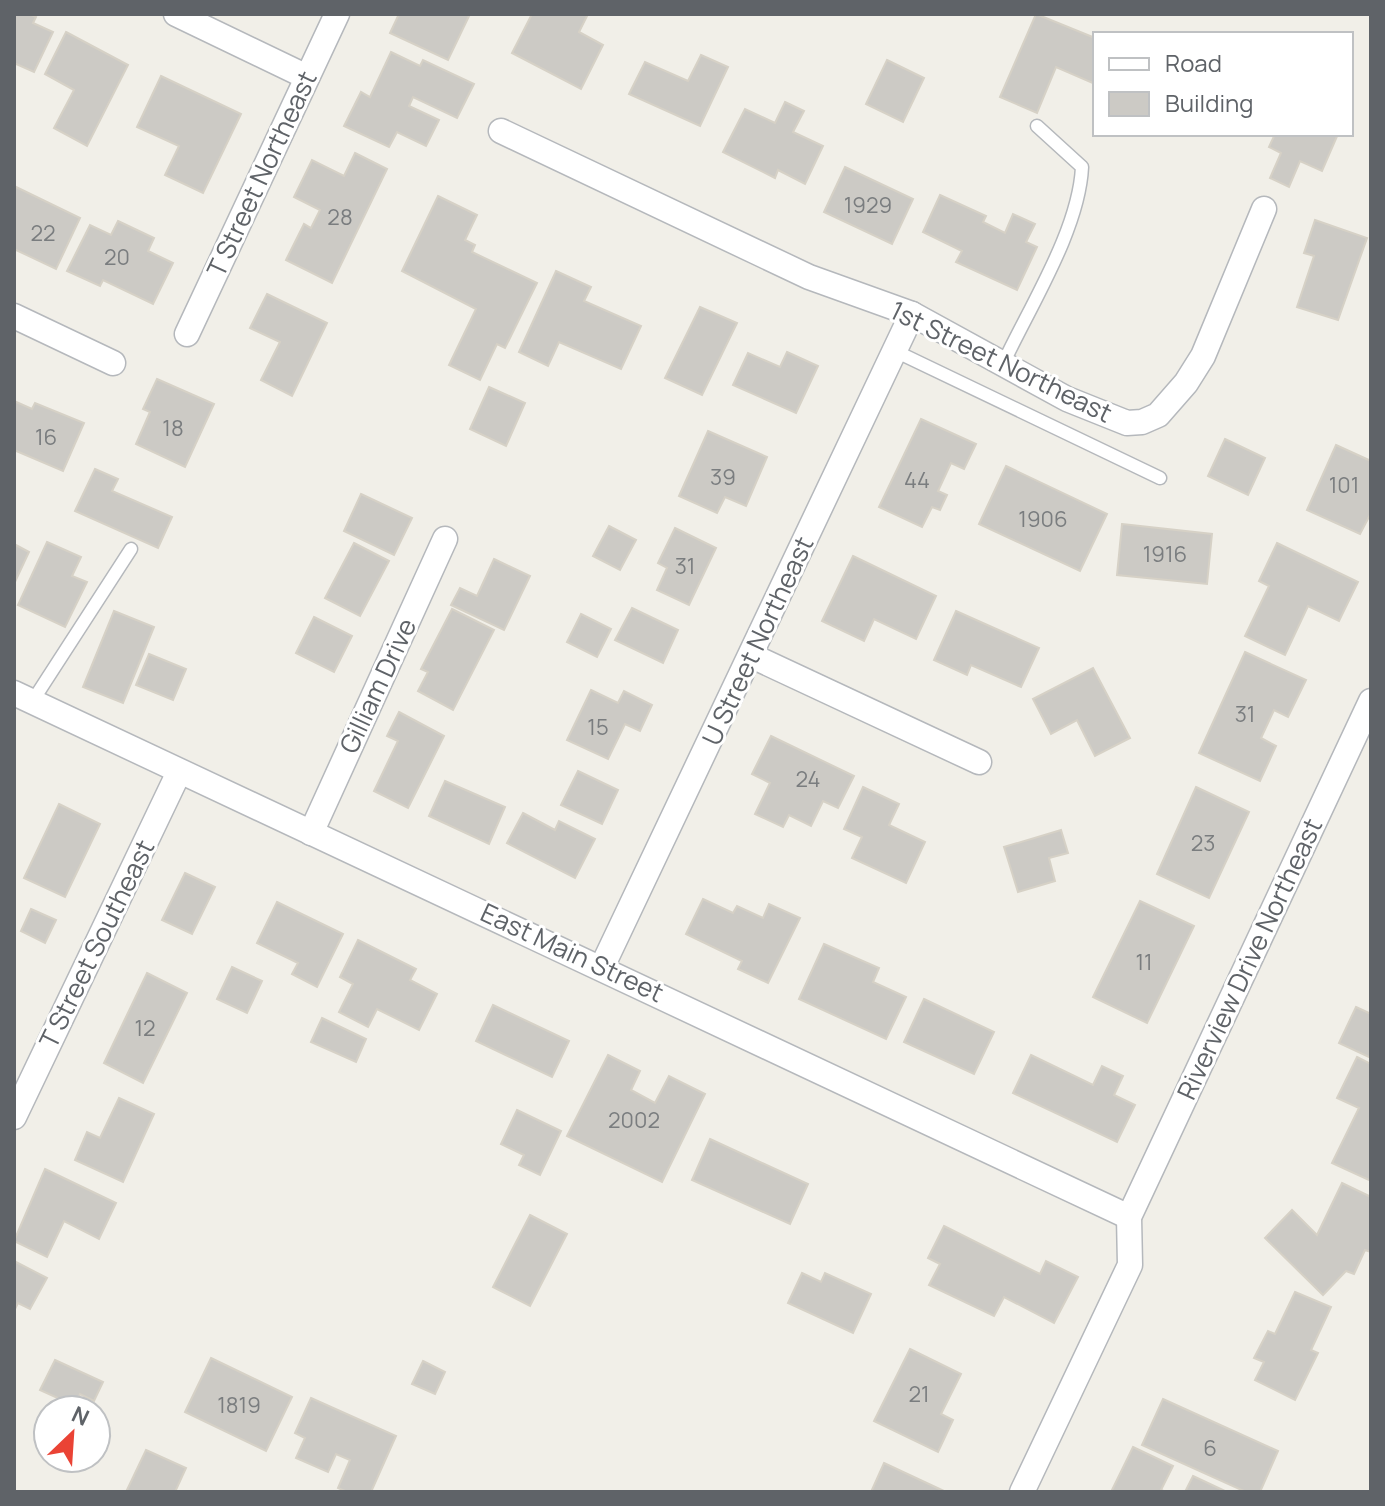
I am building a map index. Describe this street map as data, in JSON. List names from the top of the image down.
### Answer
{
  "streets": {
    "street": [
      "T Street Northeast",
      "1st Street Northeast",
      "U Street Northeast",
      "Gilliam Drive",
      "T Street Southeast",
      "East Main Street",
      "Riverview Drive Northeast"
    ]
  },
  "crossings": [
    ["1st Street Northeast", "U Street Northeast"],
    ["U Street Northeast", "East Main Street"],
    ["Gilliam Drive", "East Main Street"],
    ["T Street Southeast", "East Main Street"],
    ["East Main Street", "Riverview Drive Northeast"]
  ],
  "house_numbers": [
    "1929",
    "28",
    "22",
    "20",
    "18",
    "16",
    "39",
    "44",
    "101",
    "1906",
    "1916",
    "31",
    "31",
    "15",
    "24",
    "23",
    "11",
    "12",
    "2002",
    "21",
    "1819",
    "6"
  ],
  "legend": ["Road", "Building"],
  "north": "top right"
}
